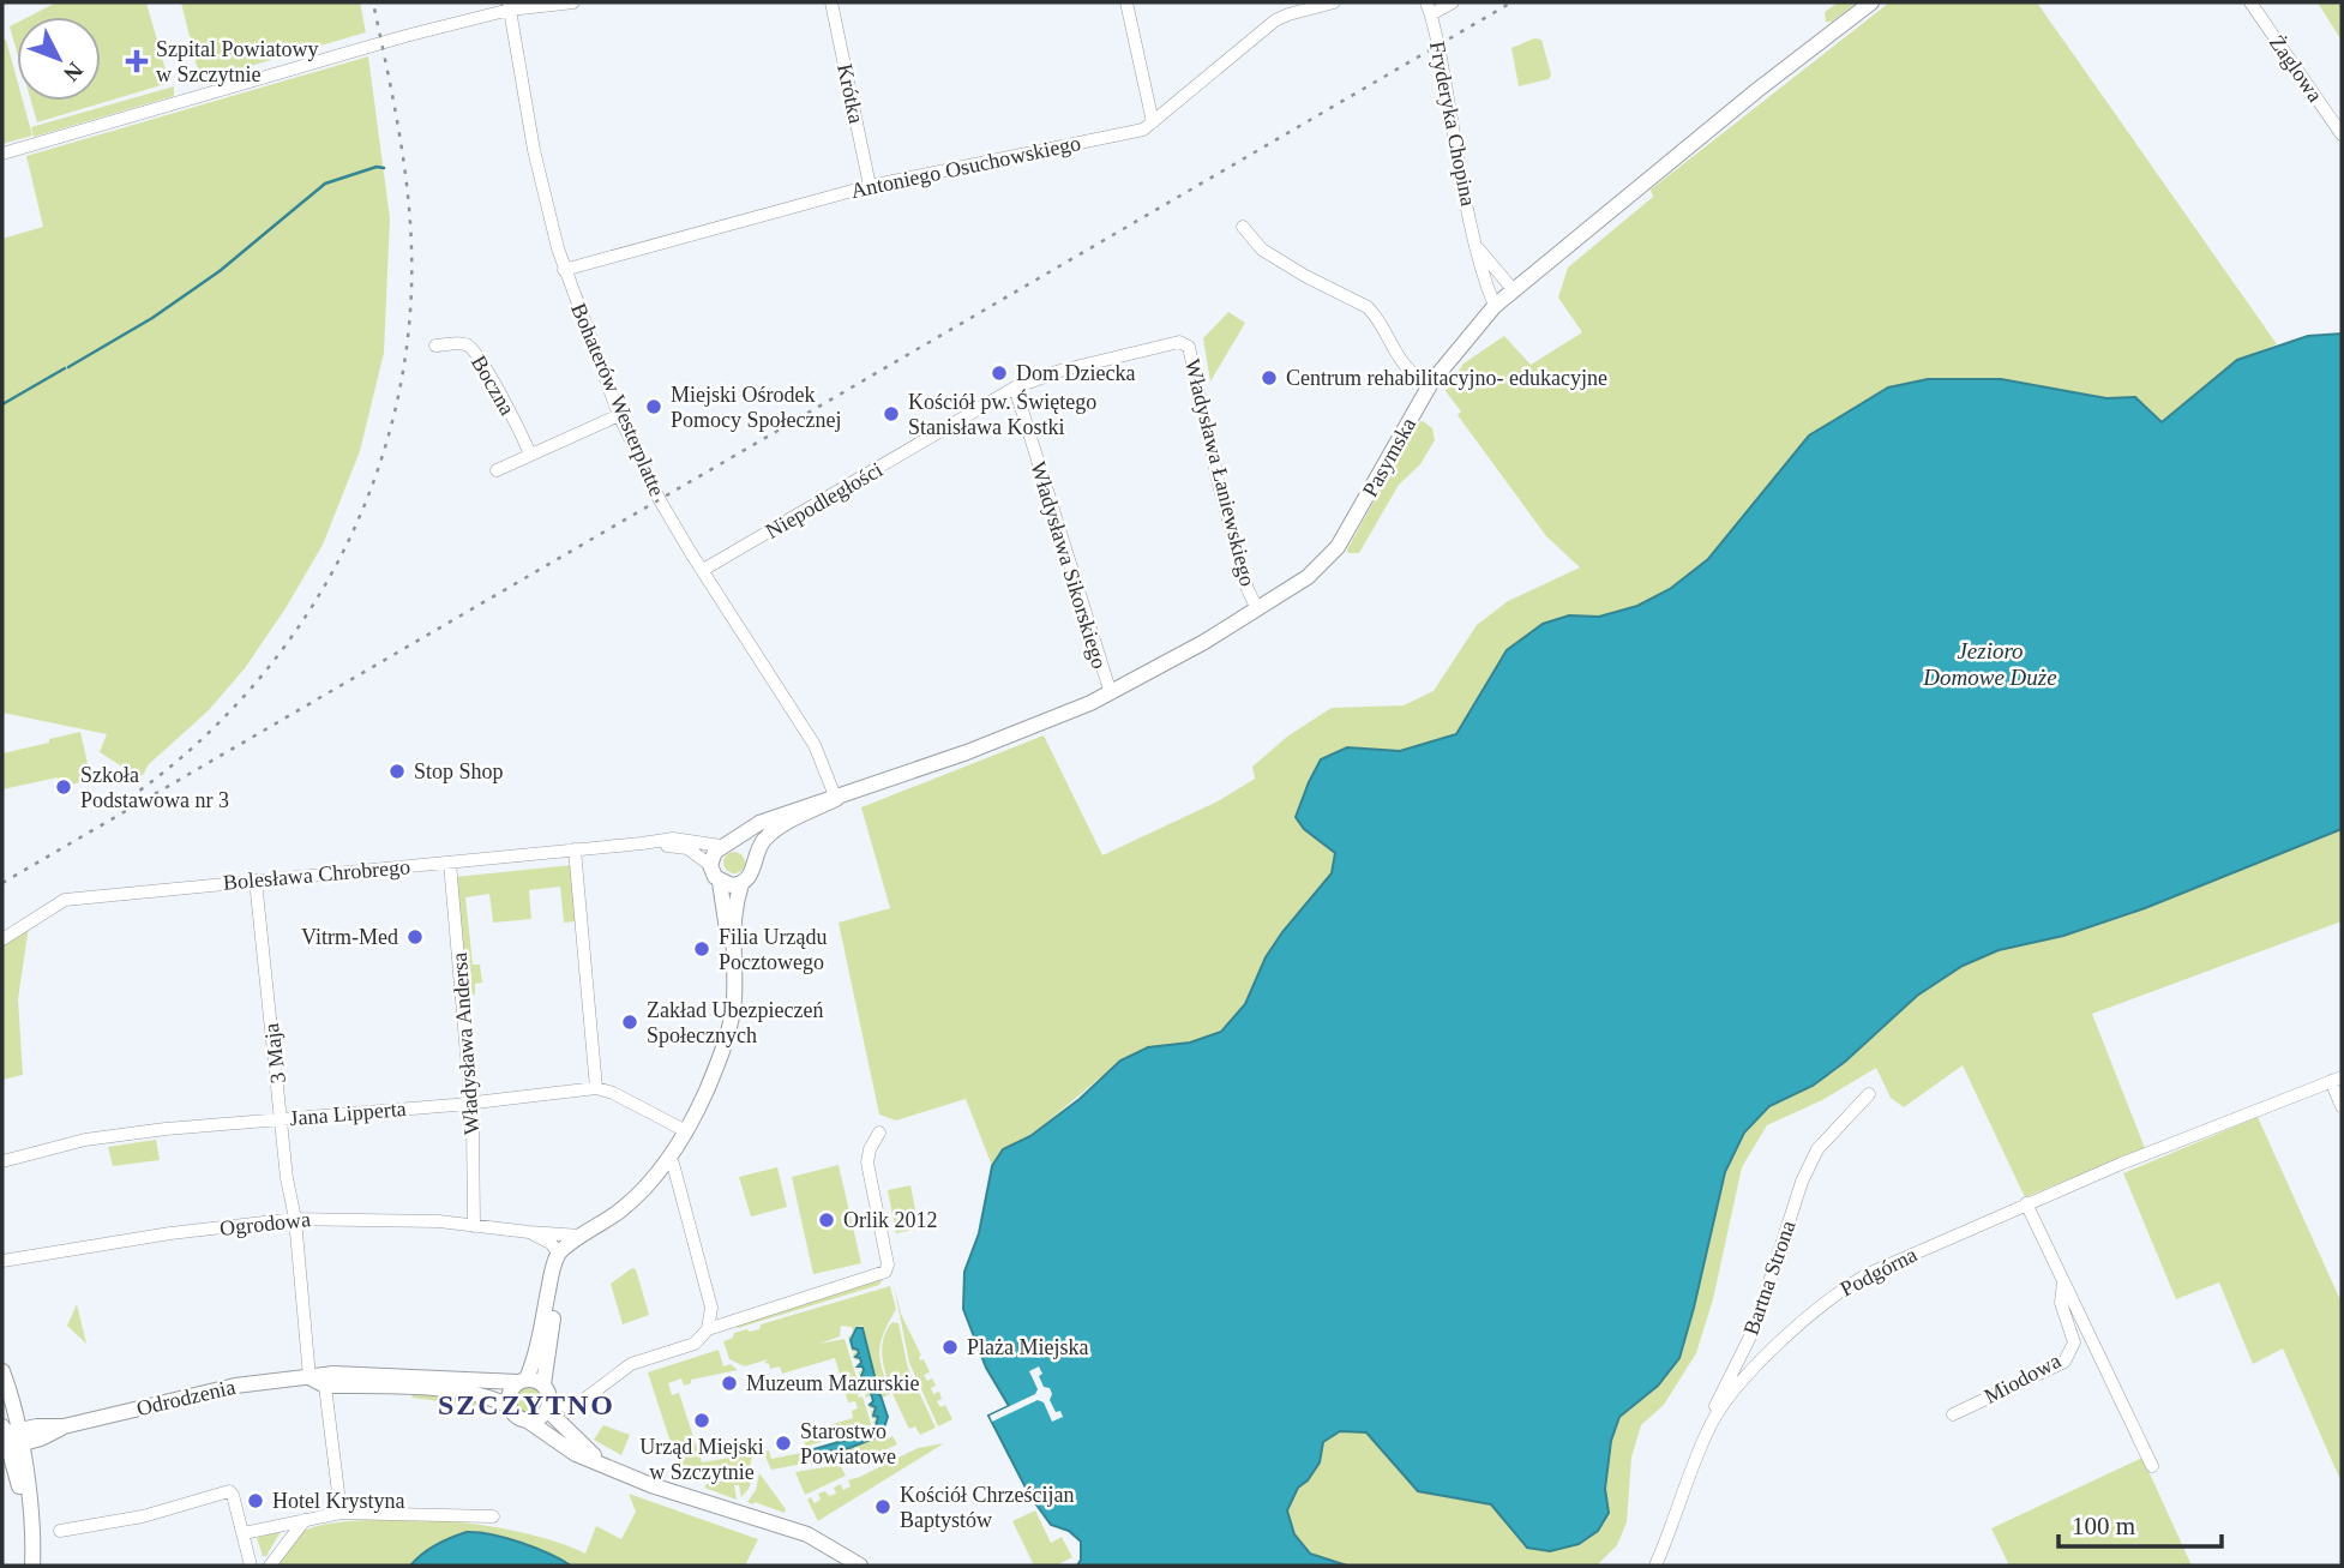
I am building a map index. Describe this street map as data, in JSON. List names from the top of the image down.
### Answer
{
  "streets": {
    "main road": ["Pasymska", "Odrodzenia"],
    "street": [
      "Żaglowa",
      "Krótka",
      "Fryderyka Chopina",
      "Antoniego Osuchowskiego",
      "Boczna",
      "Bohaterów Westerplatte",
      "Władysława Łaniewskiego",
      "Niepodległości",
      "Władysława Sikorskiego",
      "Bolesława Chrobrego",
      "Władysława Andersa",
      "3 Maja",
      "Jana Lipperta",
      "Ogrodowa",
      "Podgórna",
      "Bartna Strona",
      "Miodowa"
    ]
  },
  "crossings": [
    ["Krótka", "Antoniego Osuchowskiego"],
    ["Fryderyka Chopina", "Pasymska"],
    ["Antoniego Osuchowskiego", "Bohaterów Westerplatte"],
    ["Bohaterów Westerplatte", "Pasymska"],
    ["Bohaterów Westerplatte", "Niepodległości"],
    ["Pasymska", "Władysława Łaniewskiego"],
    ["Pasymska", "Władysława Sikorskiego"],
    ["Pasymska", "Bolesława Chrobrego"],
    ["Władysława Łaniewskiego", "Niepodległości"],
    ["Niepodległości", "Władysława Sikorskiego"],
    ["Bolesława Chrobrego", "Władysława Andersa"],
    ["Bolesława Chrobrego", "3 Maja"],
    ["Władysława Andersa", "Jana Lipperta"],
    ["Władysława Andersa", "Ogrodowa"],
    ["3 Maja", "Jana Lipperta"],
    ["3 Maja", "Ogrodowa"],
    ["3 Maja", "Odrodzenia"],
    ["Podgórna", "Bartna Strona"]
  ],
  "districts": ["SZCZYTNO"],
  "water": ["Jezioro Domowe Duże"],
  "places": {
    "health": ["Szpital Powiatowy w Szczytnie"],
    "other": [
      "Dom Dziecka",
      "Centrum rehabilitacyjno- edukacyjne",
      "Miejski Ośrodek Pomocy Społecznej",
      "Kościół pw. Świętego Stanisława Kostki",
      "Stop Shop",
      "Szkoła Podstawowa nr 3",
      "Vitrm-Med",
      "Filia Urządu Pocztowego",
      "Zakład Ubezpieczeń Społecznych",
      "Orlik 2012",
      "Plaża Miejska",
      "Muzeum Mazurskie",
      "Urząd Miejski w Szczytnie",
      "Starostwo Powiatowe",
      "Hotel Krystyna",
      "Kościół Chrześcijan Baptystów"
    ]
  },
  "scale_bar": "100 m",
  "north": "bottom right"
}
